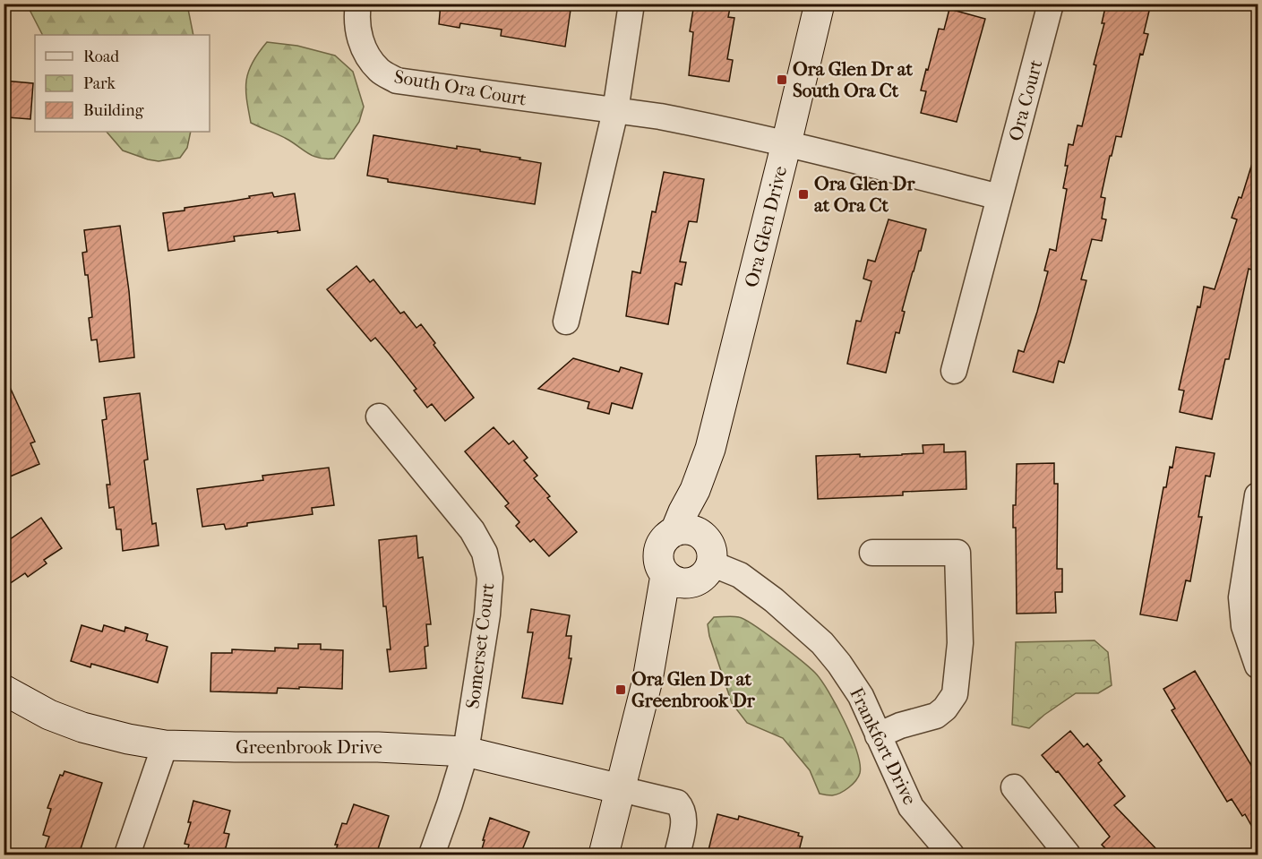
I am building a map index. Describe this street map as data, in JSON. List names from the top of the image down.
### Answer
{
  "streets": {
    "street": [
      "South Ora Court",
      "Ora Court",
      "Ora Glen Drive",
      "Somerset Court",
      "Frankfort Drive",
      "Greenbrook Drive"
    ]
  },
  "crossings": [
    ["South Ora Court", "Ora Glen Drive"],
    ["Ora Glen Drive", "Frankfort Drive"],
    ["Somerset Court", "Greenbrook Drive"]
  ],
  "places": {
    "transit": ["Ora Glen Dr at South Ora Ct", "Ora Glen Dr at Ora Ct", "Ora Glen Dr at Greenbrook Dr"]
  },
  "legend": ["Road", "Park", "Building"]
}
